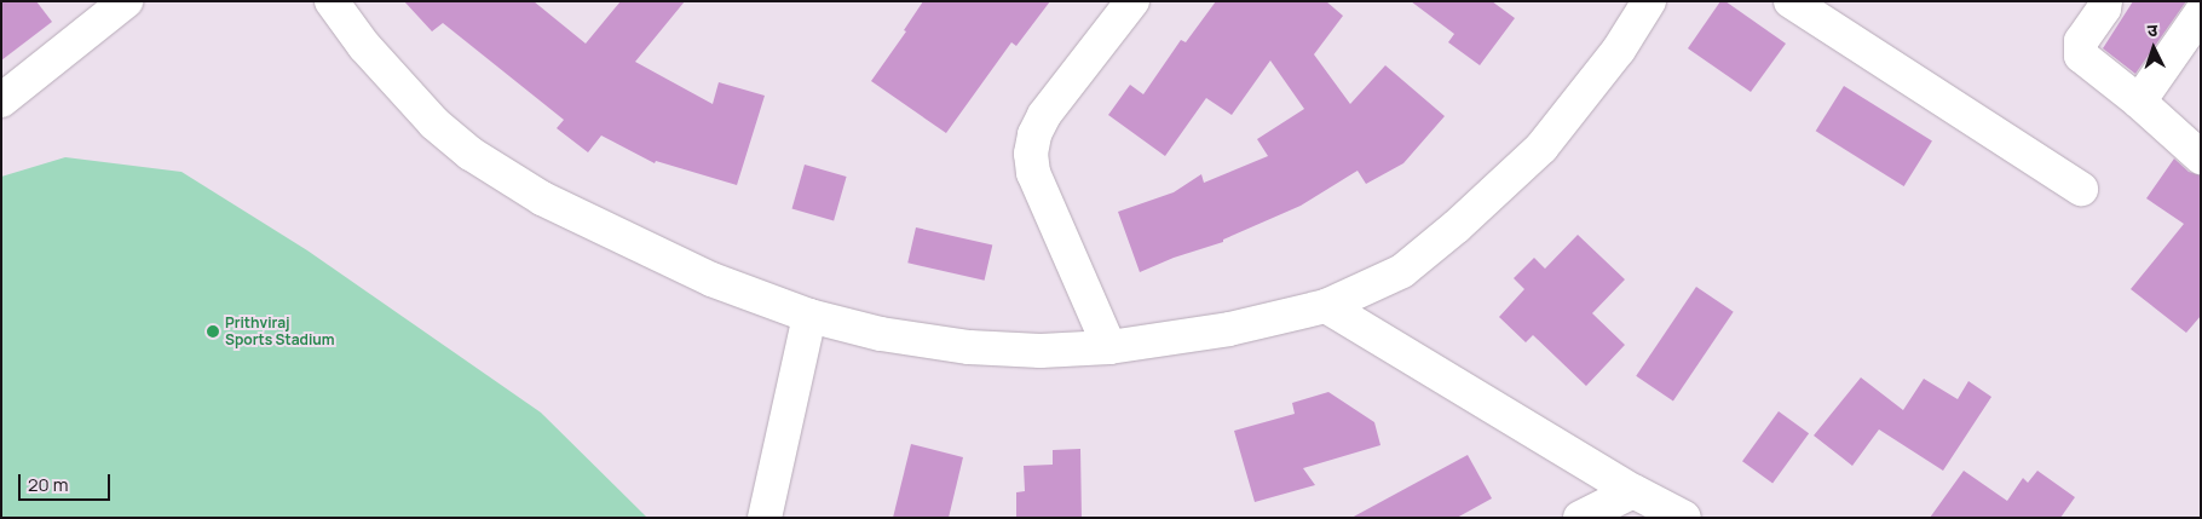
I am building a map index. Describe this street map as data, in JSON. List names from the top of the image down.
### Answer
{
  "places": ["Prithviraj Sports Stadium"],
  "scale_bar": "20 m",
  "north": "top"
}
